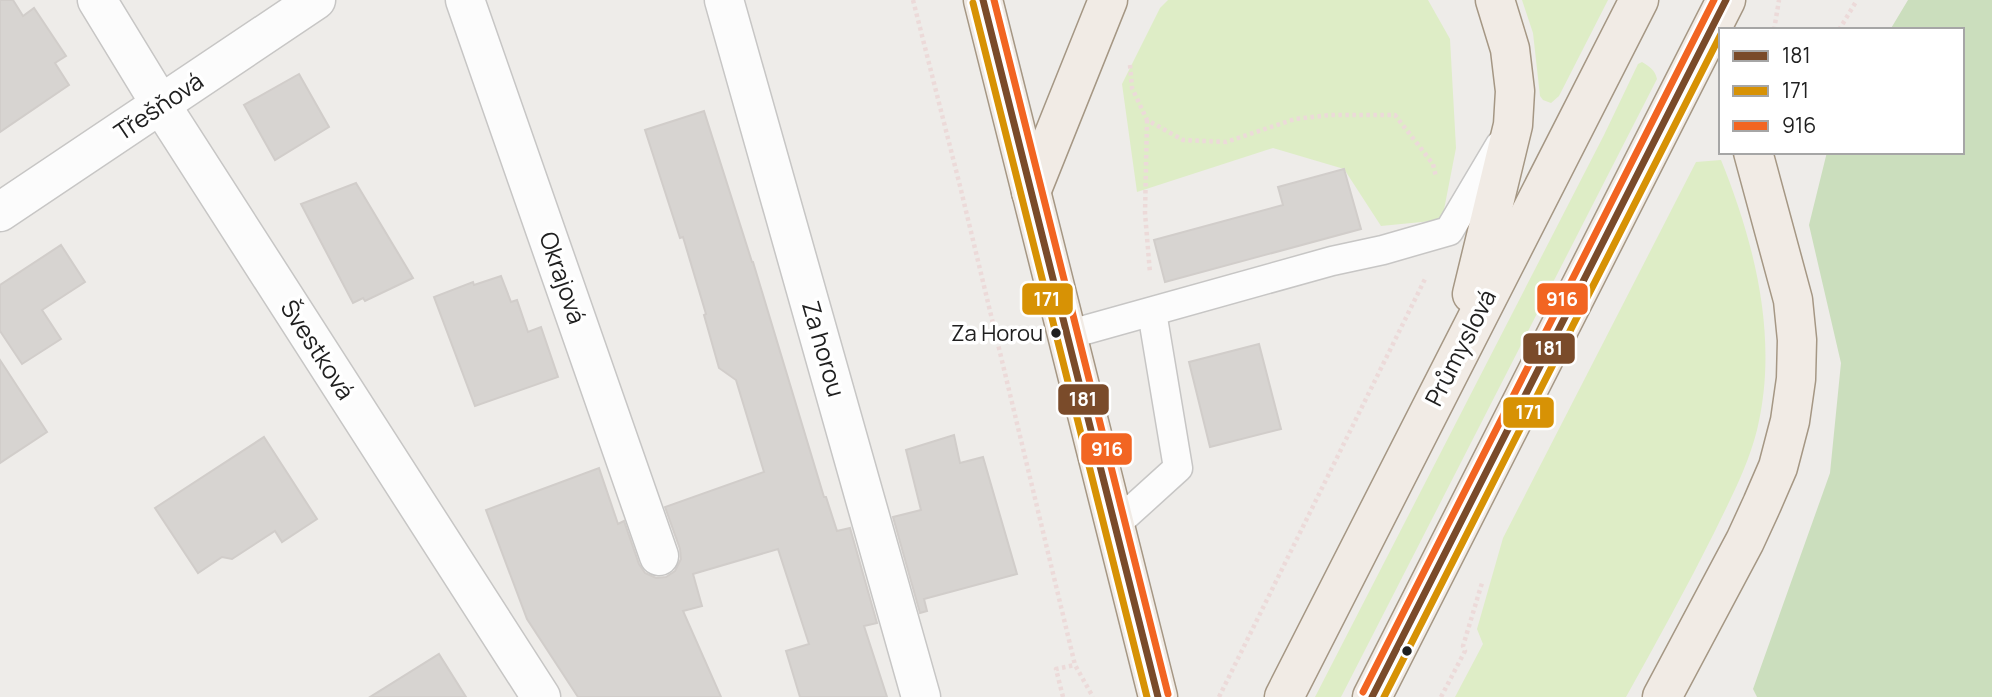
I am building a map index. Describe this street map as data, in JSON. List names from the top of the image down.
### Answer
{
  "streets": {
    "main road": ["Průmyslová"],
    "street": [
      "Třešňová",
      "Okrajová",
      "Za horou",
      "Švestková"
    ]
  },
  "crossings": [
    ["Třešňová", "Švestková"]
  ],
  "places": ["Za Horou"],
  "lines": ["transit line 181", "transit line 916", "transit line 171"],
  "legend": ["181", "171", "916"]
}
